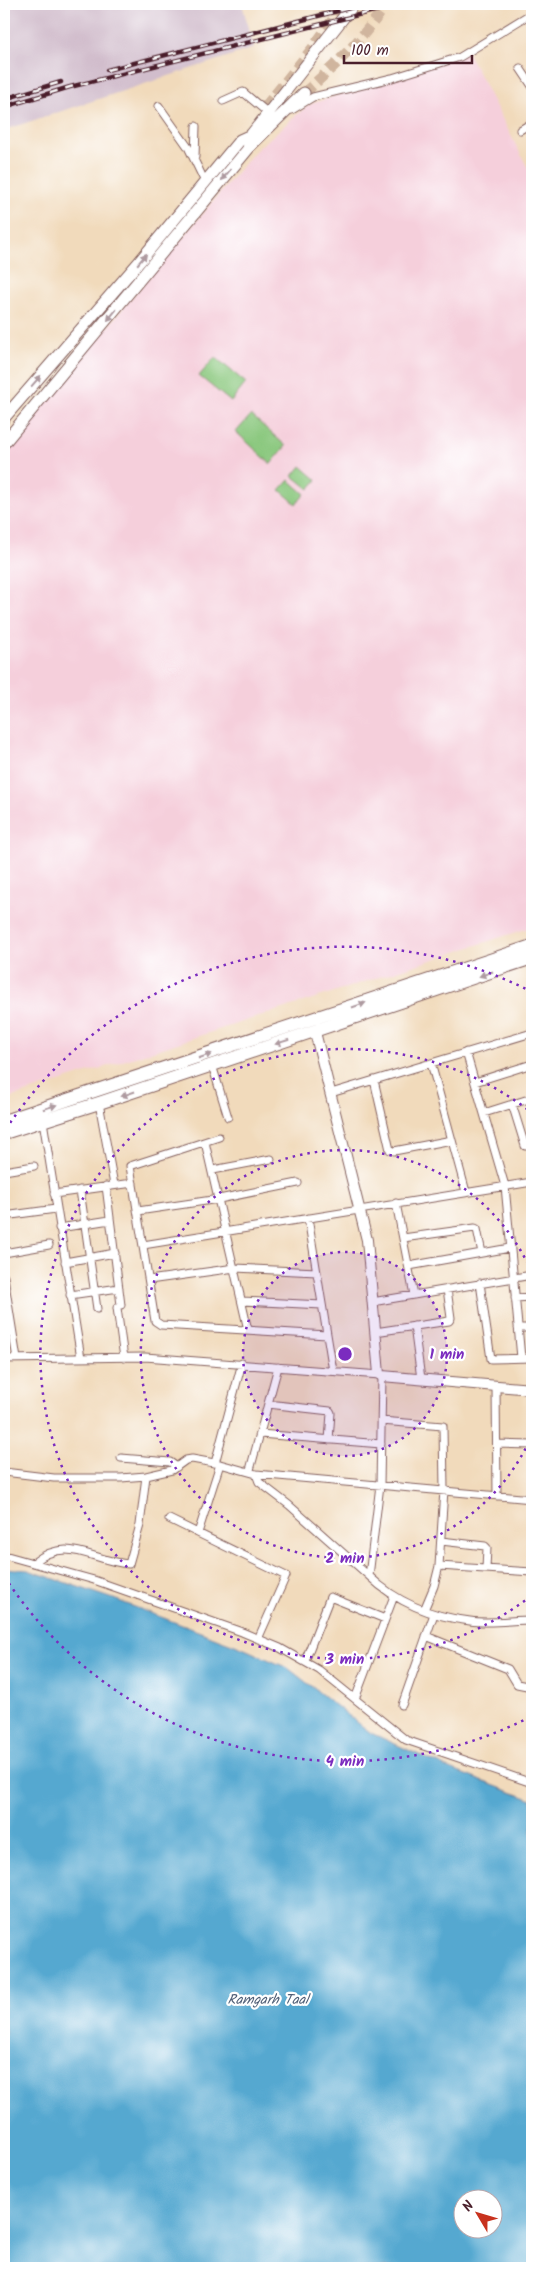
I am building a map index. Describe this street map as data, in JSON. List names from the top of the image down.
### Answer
{
  "water": ["Ramgarh Taal"],
  "scale_bar": "100 m",
  "north": "top left",
  "rings": [
    "1 min",
    "2 min",
    "3 min",
    "4 min"
  ]
}
